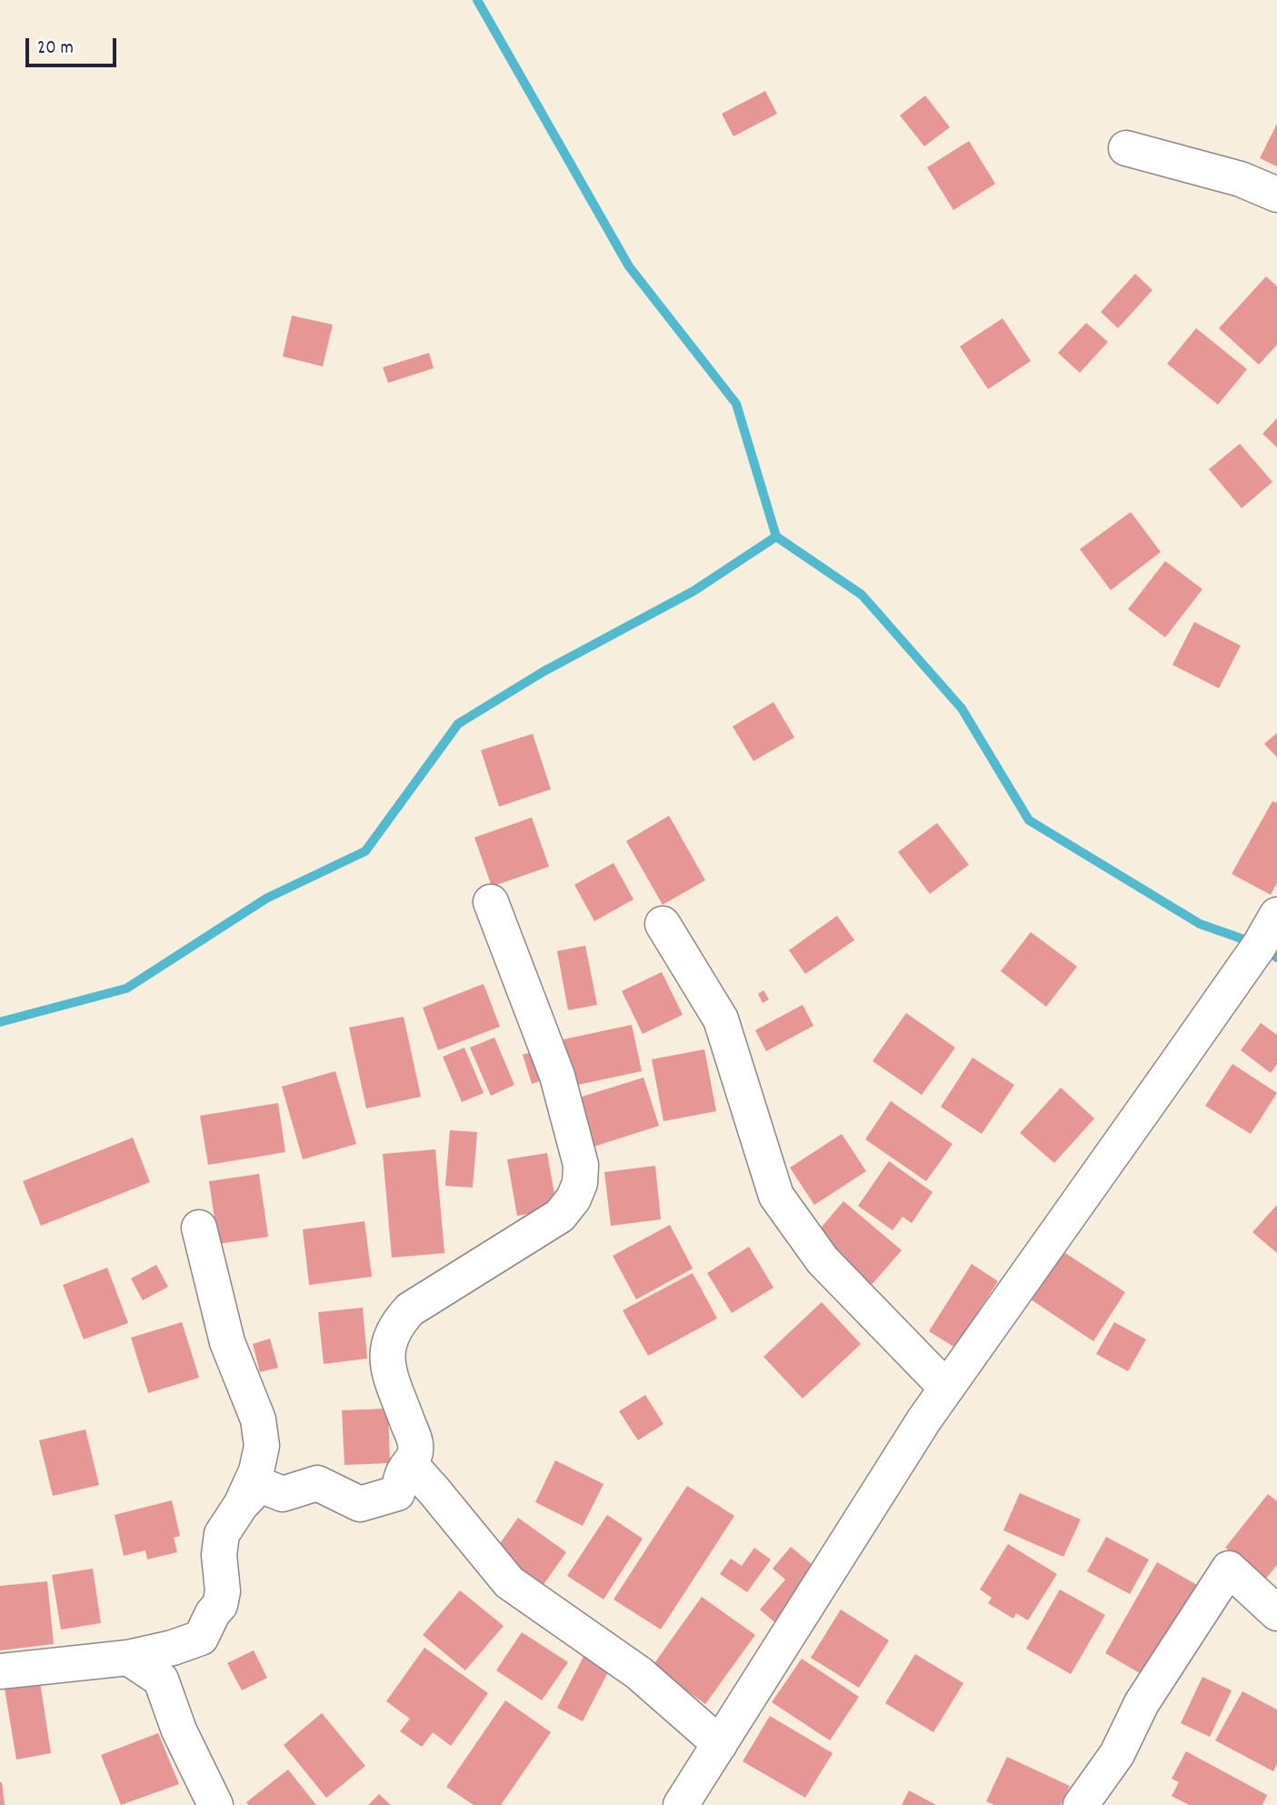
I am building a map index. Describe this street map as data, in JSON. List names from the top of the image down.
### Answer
{
  "scale_bar": "20 m"
}
